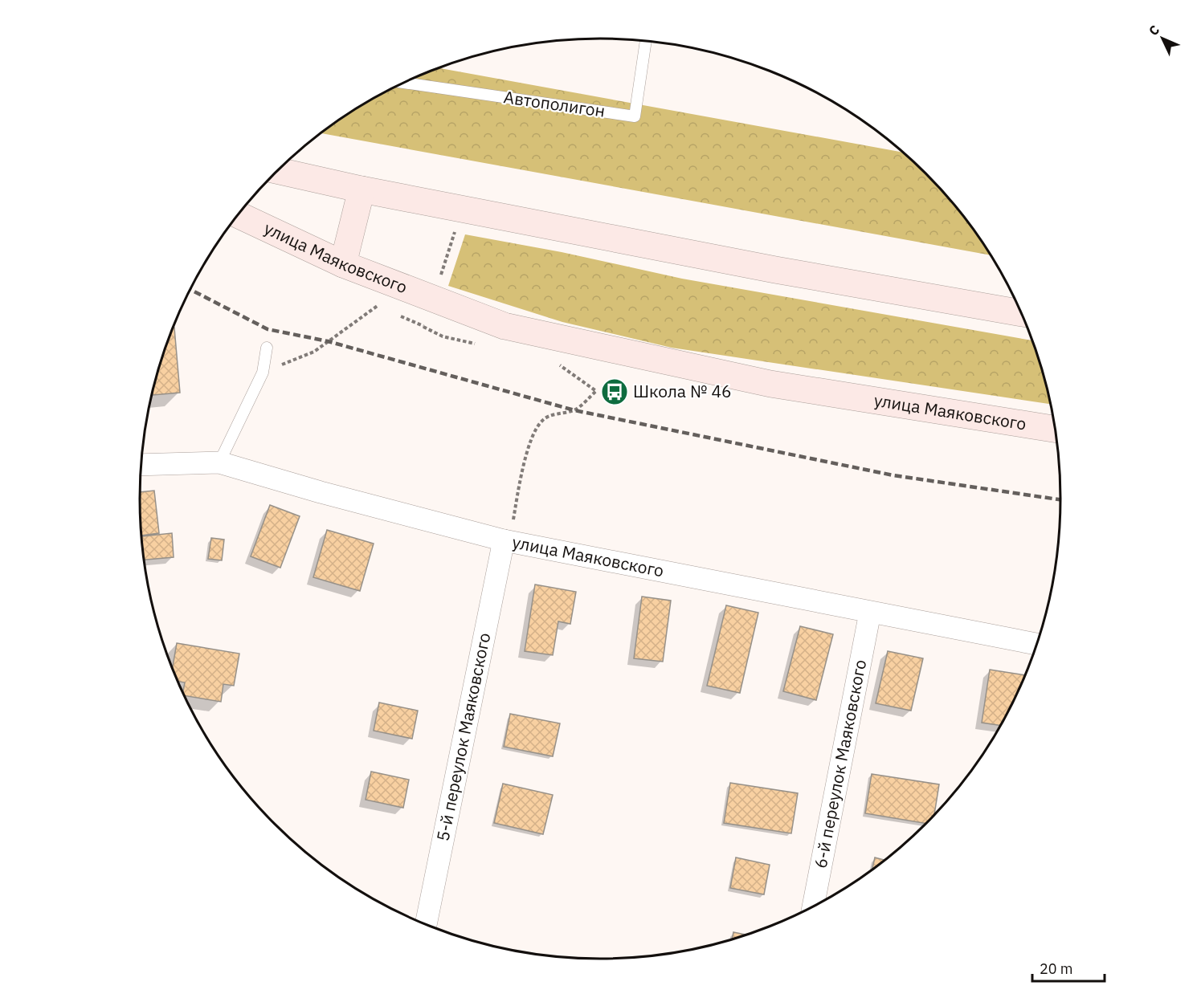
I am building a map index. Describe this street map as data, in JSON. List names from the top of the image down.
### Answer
{
  "streets": {
    "main road": ["улица Маяковского"],
    "street": ["5-й переулок Маяковского", "6-й переулок Маяковского"],
    "lane": ["Автополигон"]
  },
  "crossings": [
    ["улица Маяковского", "5-й переулок Маяковского"],
    ["улица Маяковского", "6-й переулок Маяковского"]
  ],
  "places": {
    "bus stop": ["Школа № 46"]
  },
  "scale_bar": "20 m",
  "north": "top left"
}
